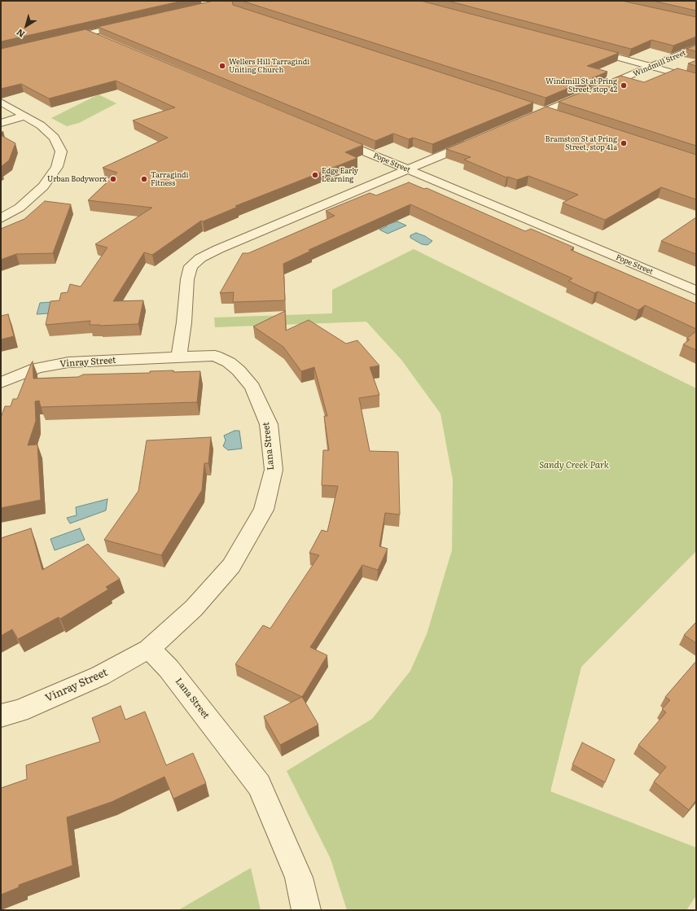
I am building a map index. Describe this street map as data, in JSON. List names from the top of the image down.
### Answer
{
  "streets": {
    "street": [
      "Windmill Street",
      "Pope Street",
      "Vinray Street",
      "Lana Street"
    ]
  },
  "crossings": [
    ["Vinray Street", "Lana Street"]
  ],
  "parks": ["Sandy Creek Park"],
  "places": [
    "Wellers Hill Tarragindi Uniting Church",
    "Windmill St at Pring Street, stop 42",
    "Bramston St at Pring Street, stop 41a",
    "Edge Early Learning",
    "Urban Bodyworx",
    "Tarragindi Fitness"
  ],
  "north": "bottom left"
}
